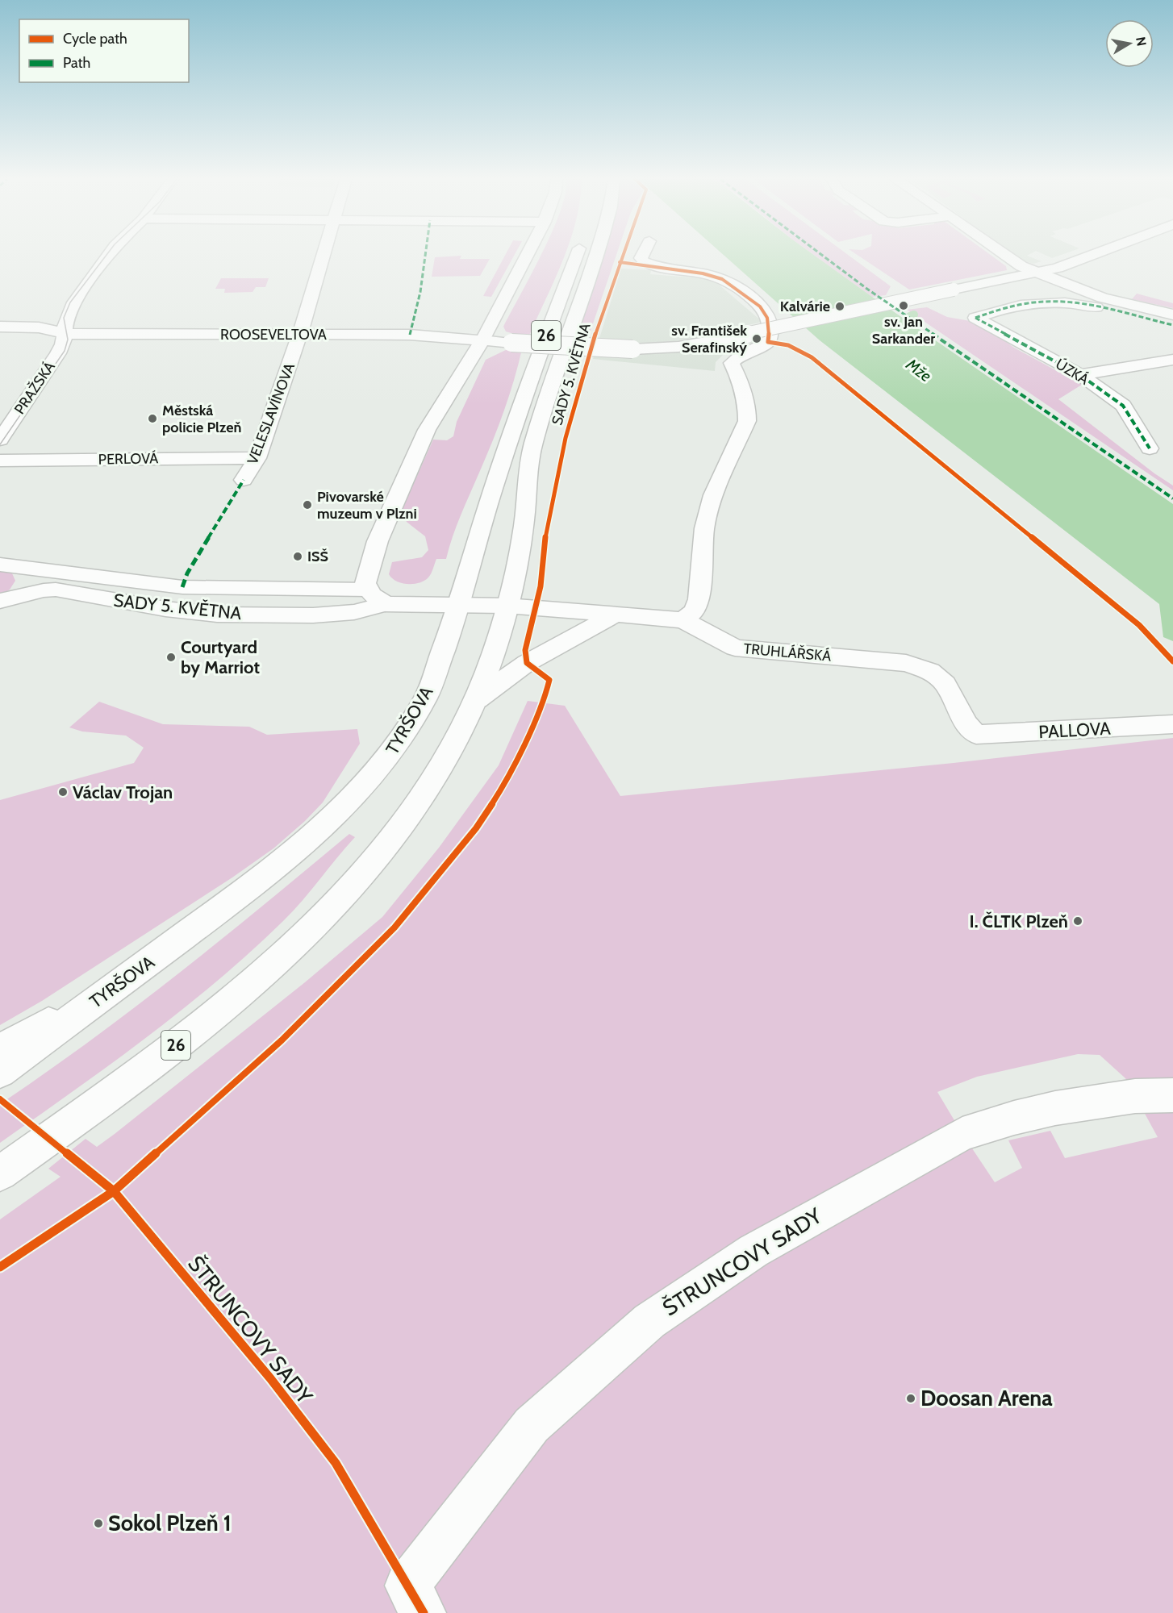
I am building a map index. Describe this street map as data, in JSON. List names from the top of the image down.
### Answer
{
  "streets": {
    "street": [
      "ROOSEVELTOVA",
      "26",
      "ÚZKÁ",
      "SADY 5. KVĚTNA",
      "PRAŽSKÁ",
      "VELESLAVÍNOVA",
      "PERLOVÁ",
      "TRUHLÁŘSKÁ",
      "TYRŠOVA",
      "PALLOVA",
      "ŠTRUNCOVY SADY"
    ]
  },
  "crossings": [
    ["ROOSEVELTOVA", "PRAŽSKÁ"],
    ["ROOSEVELTOVA", "VELESLAVÍNOVA"],
    ["26", "SADY 5. KVĚTNA"],
    ["SADY 5. KVĚTNA", "TRUHLÁŘSKÁ"],
    ["SADY 5. KVĚTNA", "TYRŠOVA"],
    ["VELESLAVÍNOVA", "PERLOVÁ"],
    ["TRUHLÁŘSKÁ", "PALLOVA"]
  ],
  "water": ["Mže"],
  "places": [
    "sv. Jan Sarkander",
    "Kalvárie",
    "sv. František Serafinský",
    "Městská policie Plzeň",
    "Pivovarské muzeum v Plzni",
    "ISŠ",
    "Courtyard by Marriot",
    "Václav Trojan",
    "I. ČLTK Plzeň",
    "Doosan Arena",
    "Sokol Plzeň 1"
  ],
  "legend": ["Cycle path", "Path"],
  "north": "right"
}
